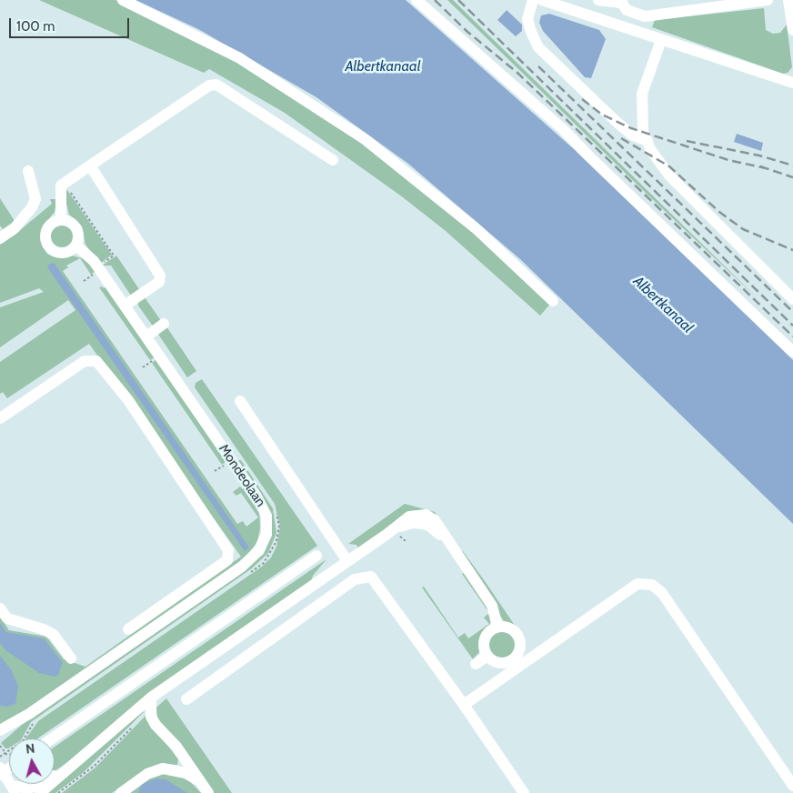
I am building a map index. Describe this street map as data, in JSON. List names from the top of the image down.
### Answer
{
  "streets": {
    "street": ["Mondeolaan"]
  },
  "water": ["Albertkanaal"],
  "scale_bar": "100 m",
  "north": "top"
}
